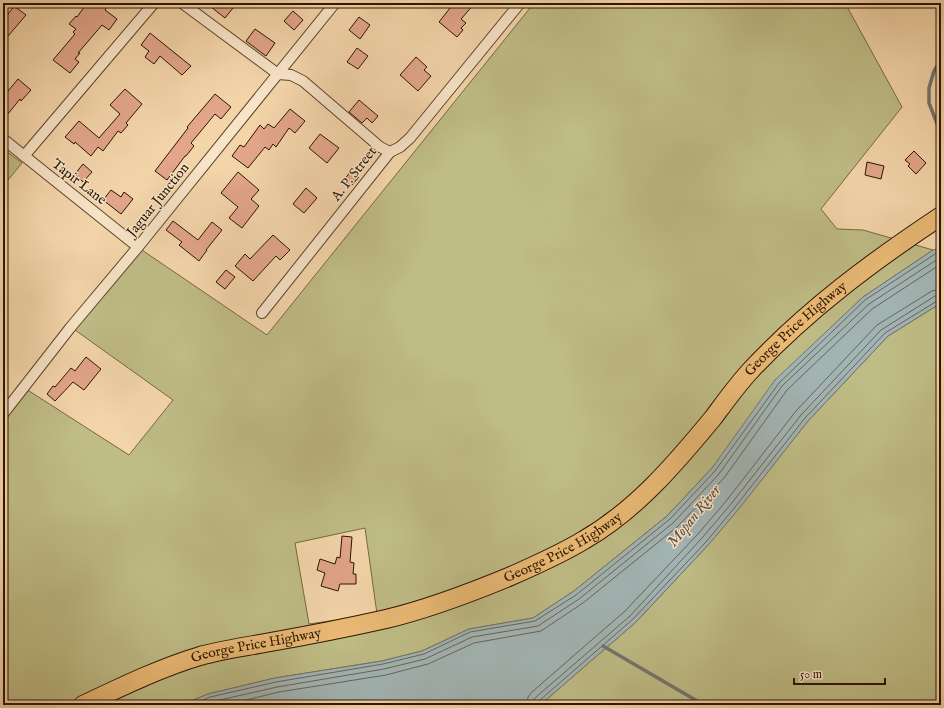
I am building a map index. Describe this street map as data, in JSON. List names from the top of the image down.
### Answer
{
  "streets": {
    "highway": ["George Price Highway"],
    "street": ["A. P. Street", "Tapir Lane", "Jaguar Junction"]
  },
  "crossings": [
    ["Tapir Lane", "Jaguar Junction"]
  ],
  "water": ["Mopan River"],
  "scale_bar": "50 m"
}
